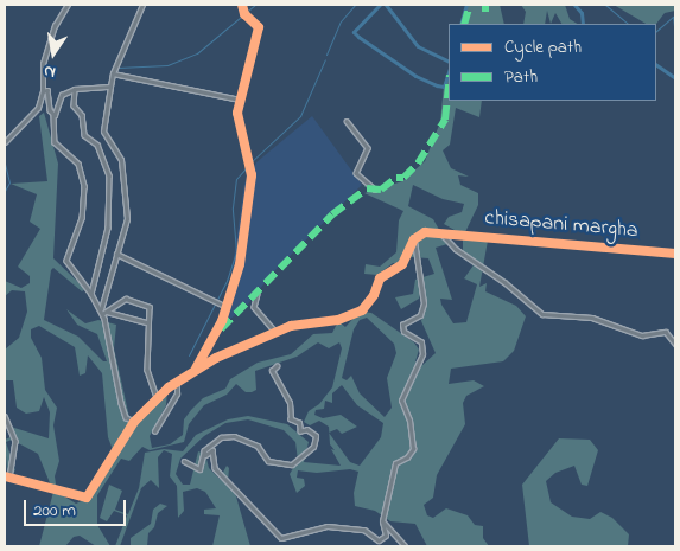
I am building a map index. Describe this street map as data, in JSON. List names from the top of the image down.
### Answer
{
  "streets": {
    "street": ["chisapani margha"]
  },
  "legend": ["Cycle path", "Path"],
  "scale_bar": "200 m",
  "north": "bottom"
}
